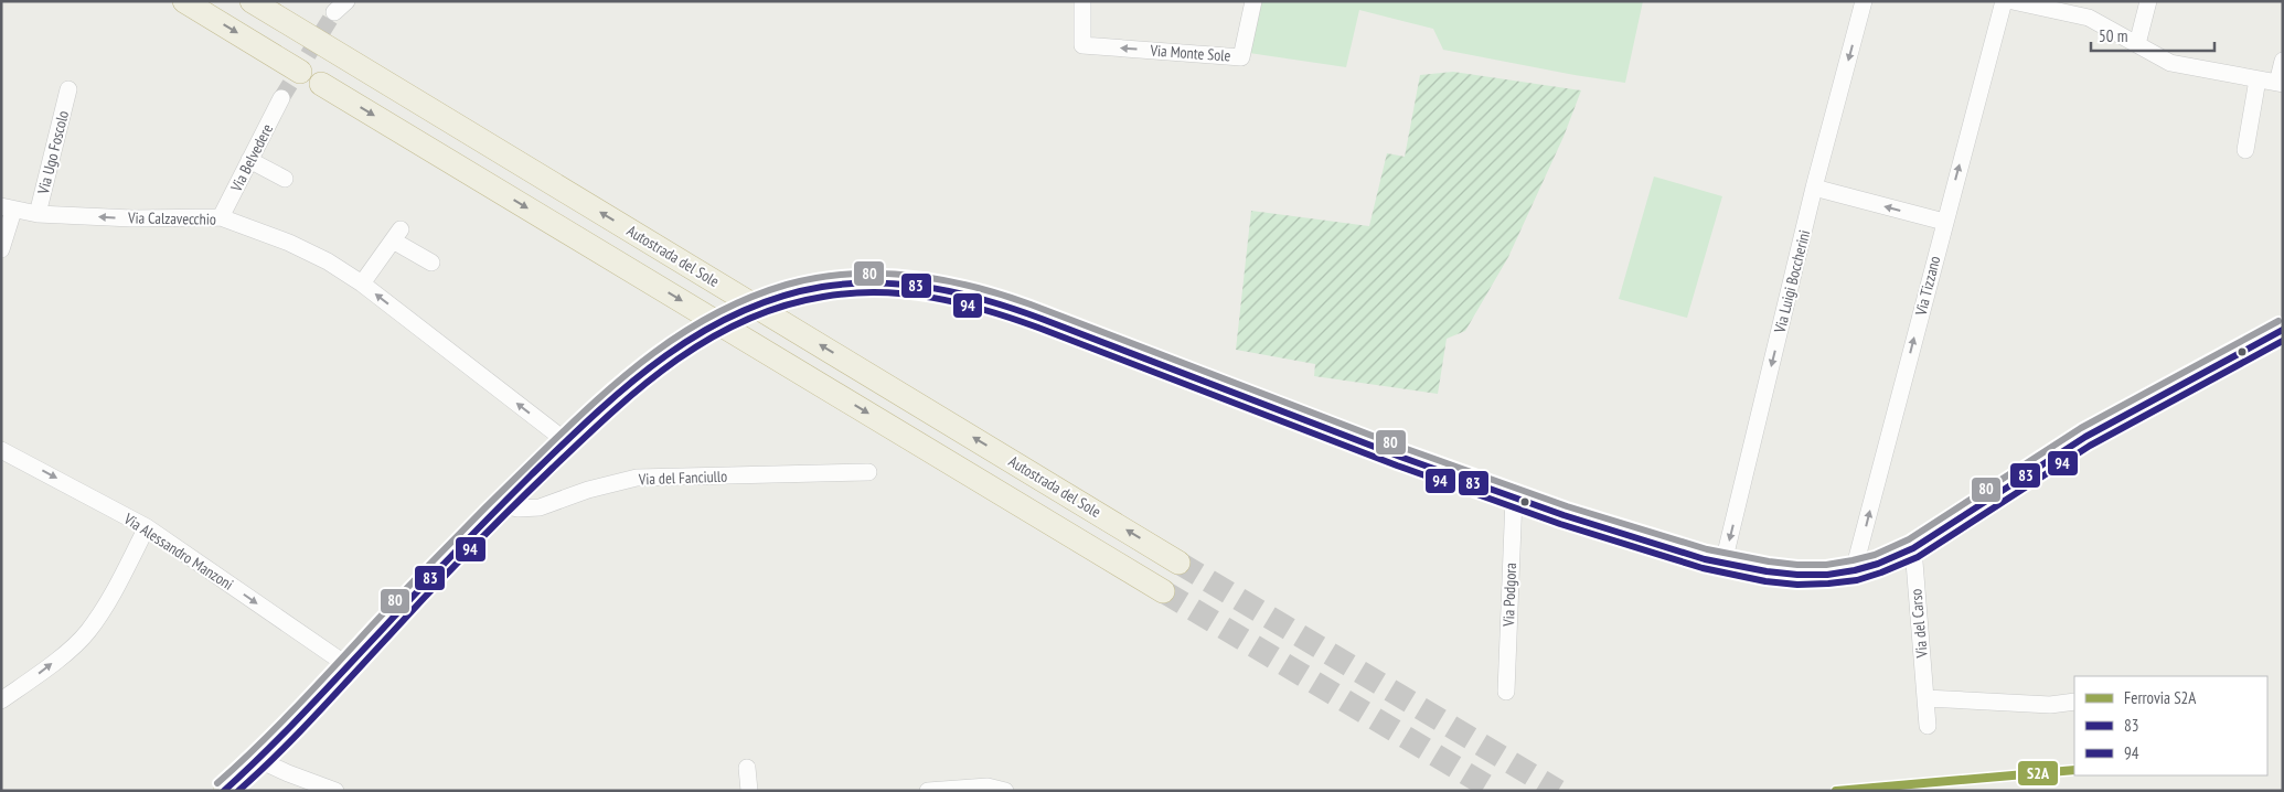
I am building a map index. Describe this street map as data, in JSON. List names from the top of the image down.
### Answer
{
  "streets": {
    "highway": ["Autostrada del Sole"],
    "street": [
      "Via Monte Sole",
      "Via Ugo Foscolo",
      "Via Belvedere",
      "Via Calzavecchio",
      "Via Luigi Boccherini",
      "Via Tizzano",
      "Via del Fanciullo",
      "Via Alessandro Manzoni",
      "Via Podgora",
      "Via del Carso"
    ]
  },
  "crossings": [
    ["Via Ugo Foscolo", "Via Calzavecchio"],
    ["Via Belvedere", "Via Calzavecchio"]
  ],
  "one_way": [
    "Via Calzavecchio",
    "Via Luigi Boccherini",
    "Via Tizzano",
    "Via Alessandro Manzoni"
  ],
  "lines": [
    "transit line 80",
    "transit line 83",
    "transit line 94",
    "rail line S2A"
  ],
  "legend": ["Ferrovia S2A", "83", "94"],
  "scale_bar": "50 m"
}
